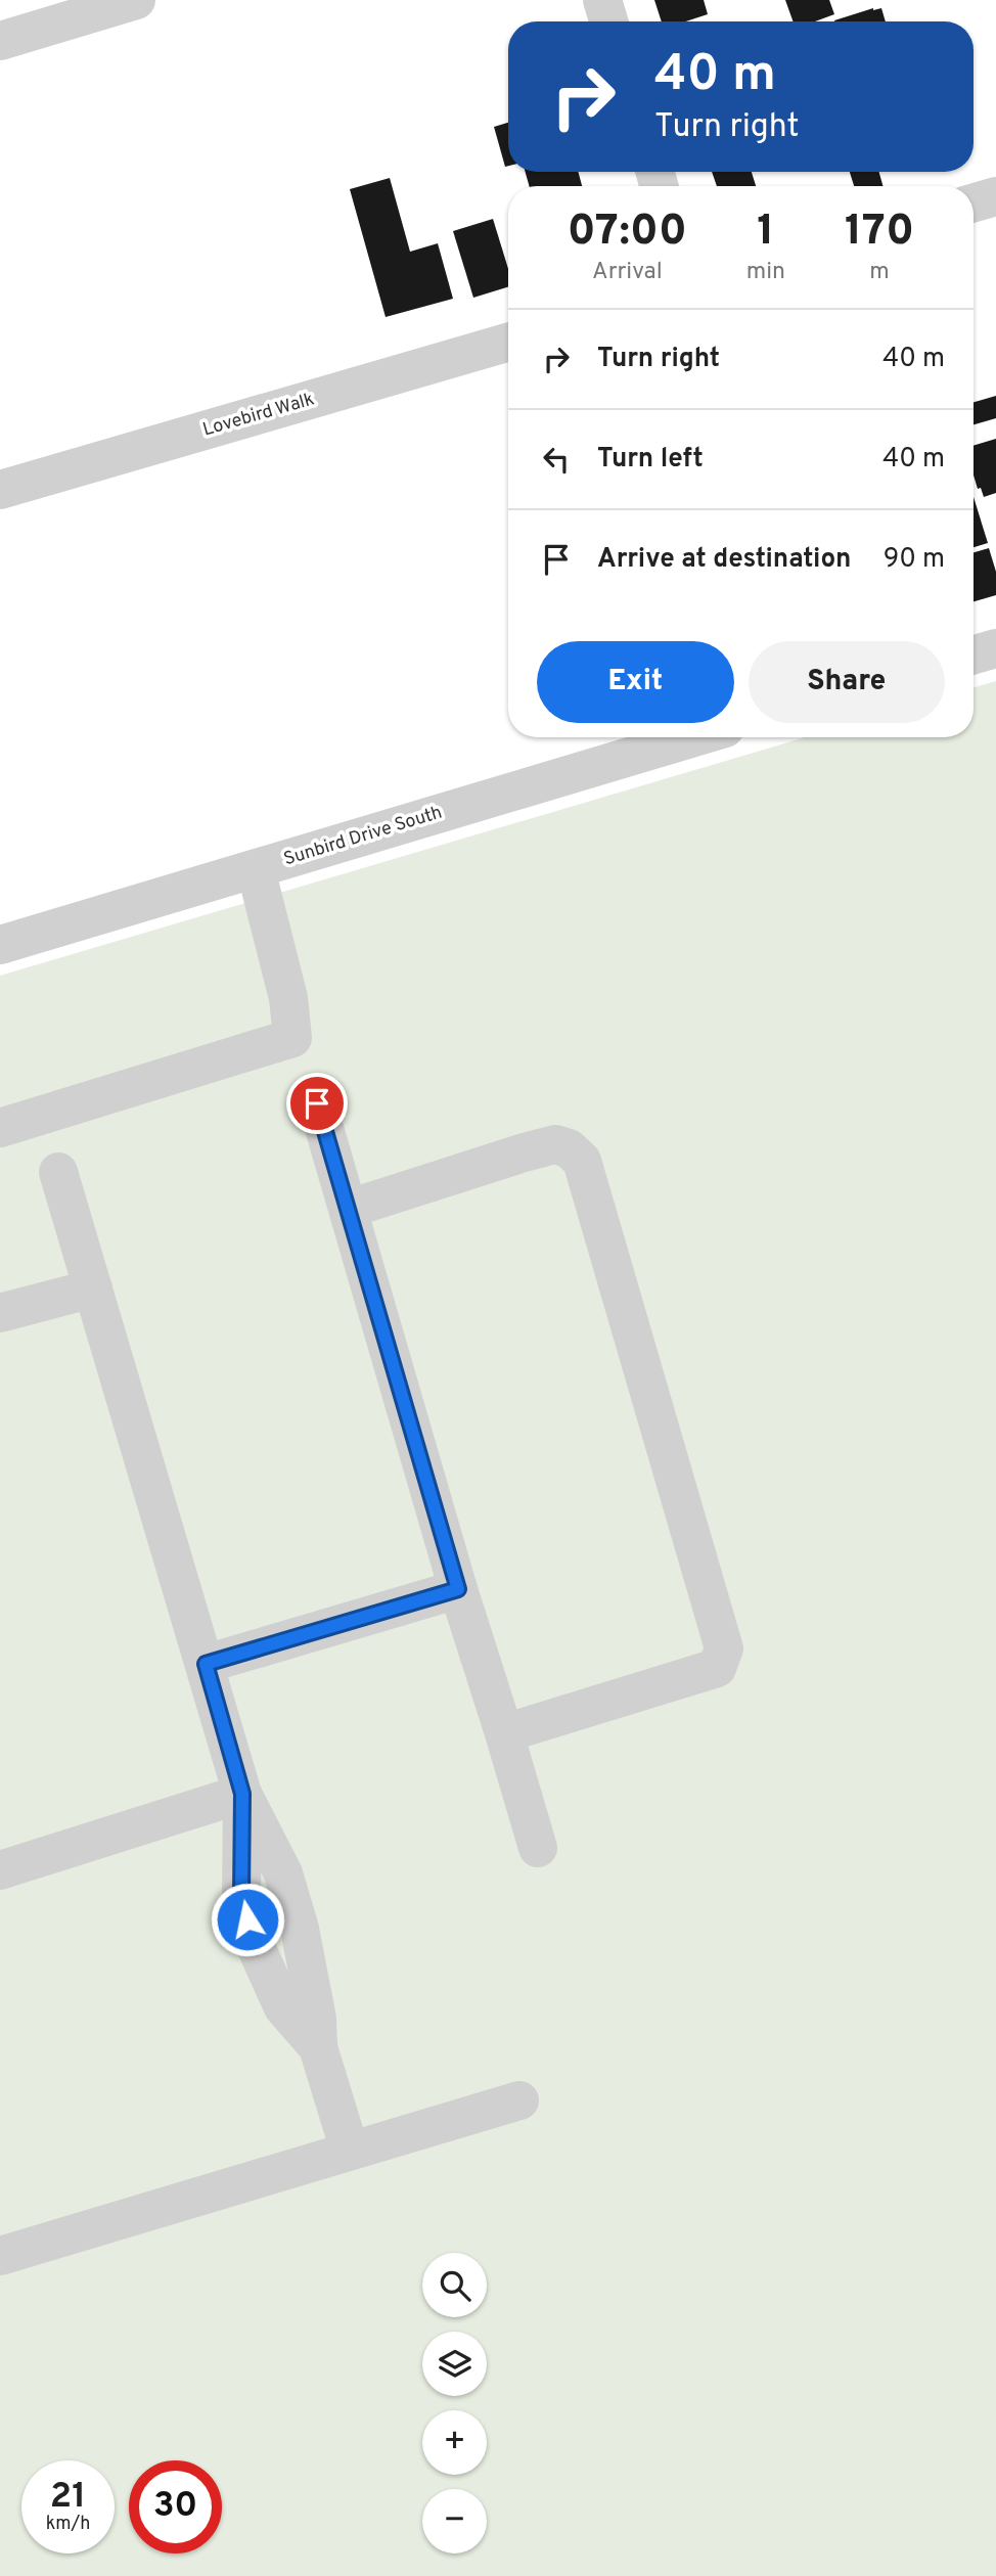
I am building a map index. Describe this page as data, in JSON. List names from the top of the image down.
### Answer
{
  "streets": {
    "street": ["Lovebird Walk", "Sunbird Drive South"]
  },
  "page": {
    "turn": ["40 m", "Turn right"],
    "eta": [
      "07:00",
      "Arrival",
      "1",
      "min",
      "170",
      "m"
    ],
    "list": [
      {
        "name": "Turn right",
        "value": "40 m"
      },
      {
        "name": "Turn left",
        "value": "40 m"
      },
      {
        "name": "Arrive at destination",
        "value": "90 m"
      }
    ],
    "buttons": ["Exit", "Share"],
    "map_buttons": ["+", "−"],
    "speed": "21 km/h",
    "limit": "30"
  }
}
